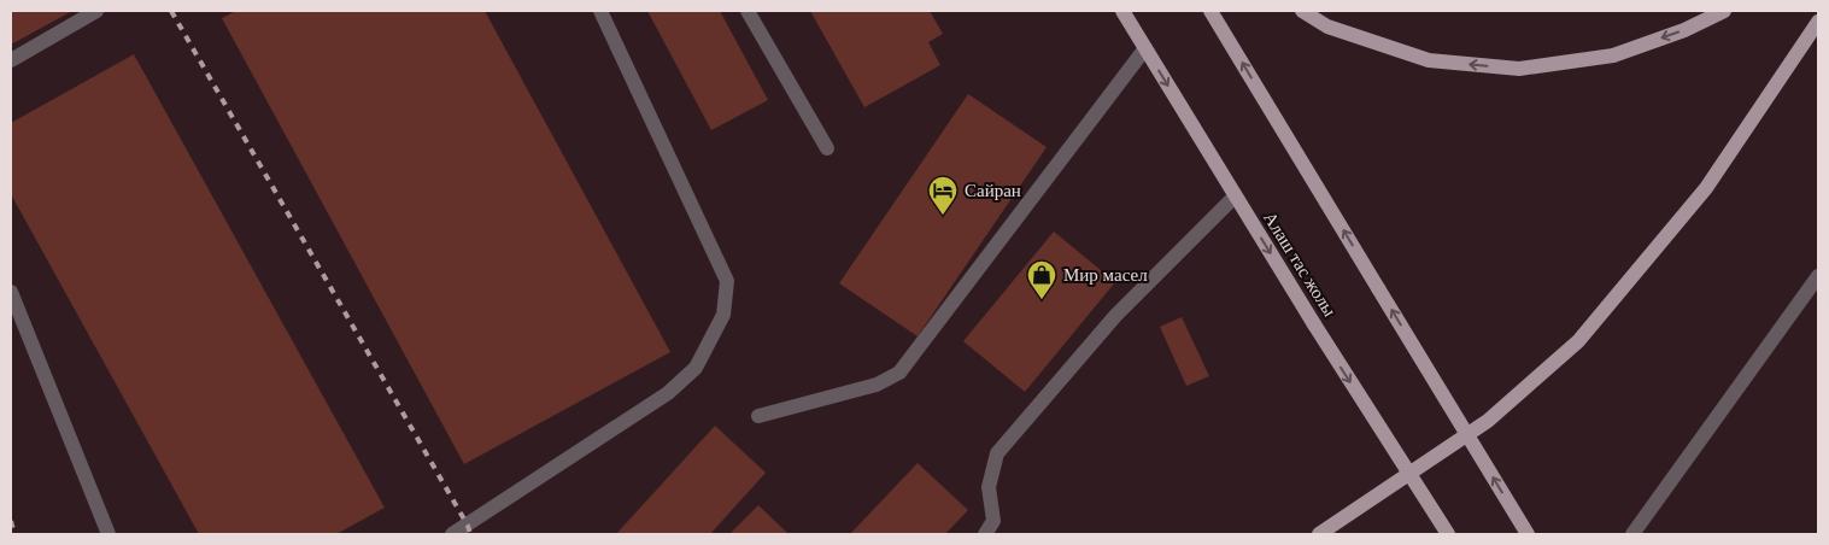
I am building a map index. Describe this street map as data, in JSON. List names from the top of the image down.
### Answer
{
  "streets": {
    "main road": ["Алаш тас жолы"]
  },
  "places": {
    "hotel": ["Сайран"],
    "shop": ["Мир масел"]
  }
}
